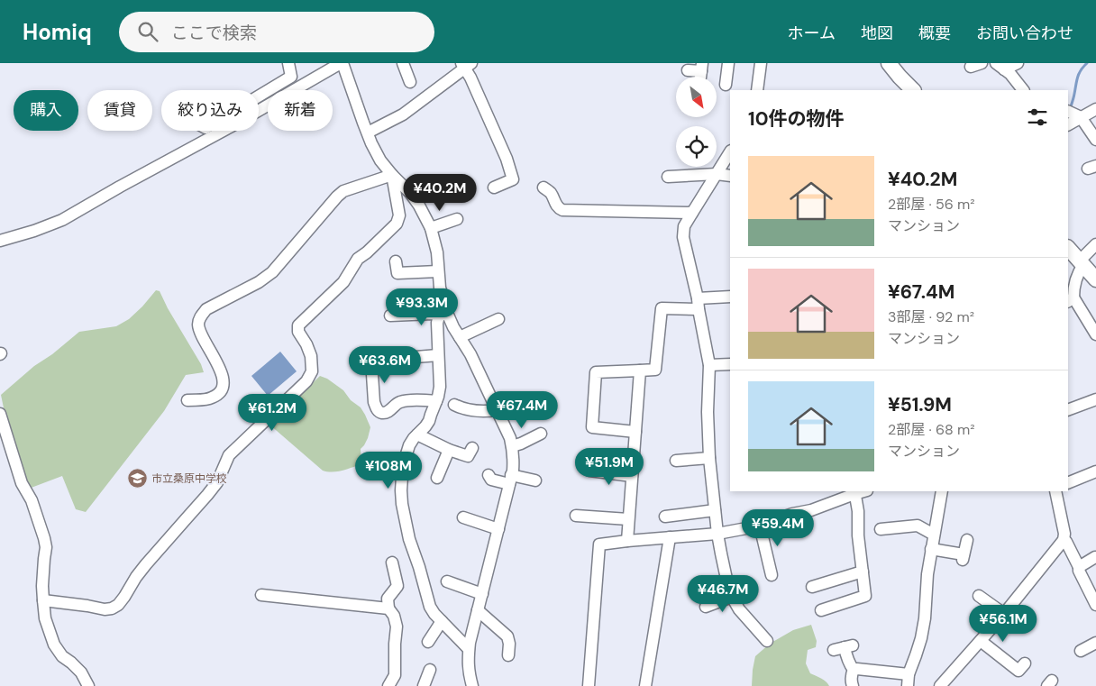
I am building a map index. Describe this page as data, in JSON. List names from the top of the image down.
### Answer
{
  "places": {
    "school or university": ["市立桑原中学校"]
  },
  "north": "bottom right",
  "page": {
    "header": "Homiq",
    "search": "ここで検索",
    "nav": [
      "ホーム",
      "地図",
      "概要",
      "お問い合わせ"
    ],
    "chip": [
      "購入",
      "賃貸",
      "絞り込み",
      "新着"
    ],
    "heading": "10件の物件",
    "list": [
      {
        "name": "¥40.2M",
        "note": "2部屋 · 56 m² · マンション"
      },
      {
        "name": "¥67.4M",
        "note": "3部屋 · 92 m² · マンション"
      },
      {
        "name": "¥51.9M",
        "note": "2部屋 · 68 m² · マンション"
      }
    ],
    "price": [
      "¥40.2M",
      "¥93.3M",
      "¥63.6M",
      "¥67.4M",
      "¥61.2M",
      "¥51.9M",
      "¥108M",
      "¥59.4M",
      "¥46.7M",
      "¥56.1M"
    ]
  }
}
